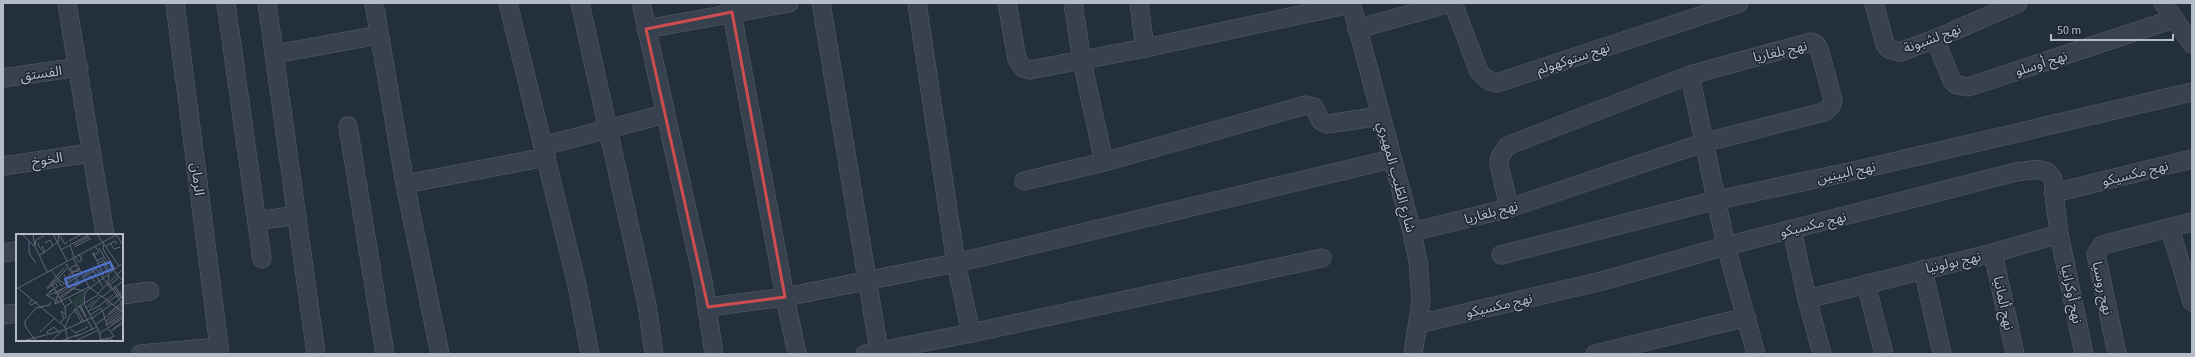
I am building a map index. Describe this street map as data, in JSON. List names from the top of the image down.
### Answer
{
  "streets": {
    "street": [
      "نهج لشبونة",
      "نهج بلغاريا",
      "نهج ستوكهولم",
      "نهج أوسلو",
      "الفستق",
      "الخوخ",
      "نهج البينين",
      "نهج مكسيكو",
      "شارع الطّيب المهيري",
      "الرمان",
      "نهج بولونيا",
      "نهج روسيا",
      "نهج أوكرانيا",
      "نهج ألمانيا"
    ]
  },
  "crossings": [
    ["نهج لشبونة", "نهج أوسلو"],
    ["نهج بلغاريا", "شارع الطّيب المهيري"],
    ["نهج مكسيكو", "شارع الطّيب المهيري"],
    ["نهج بولونيا", "نهج أوكرانيا"],
    ["نهج بولونيا", "نهج ألمانيا"]
  ],
  "scale_bar": "50 m"
}
